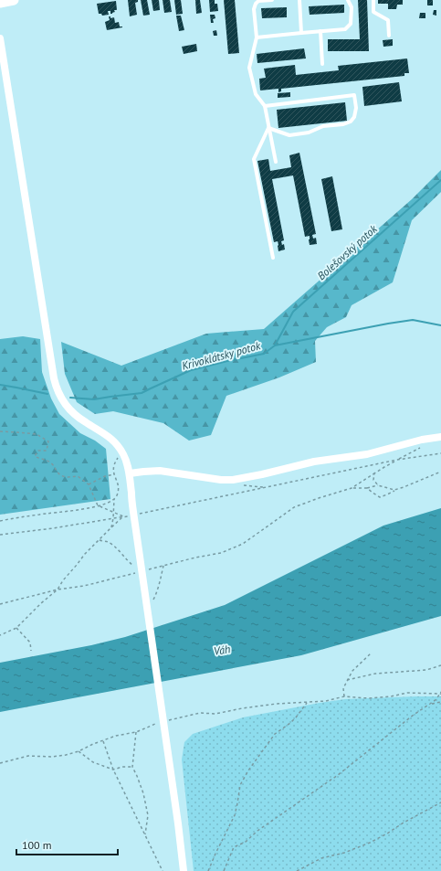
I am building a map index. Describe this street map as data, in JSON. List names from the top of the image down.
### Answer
{
  "water": ["Bolešovský potok", "Krivoklátsky potok", "Váh"],
  "scale_bar": "100 m"
}
